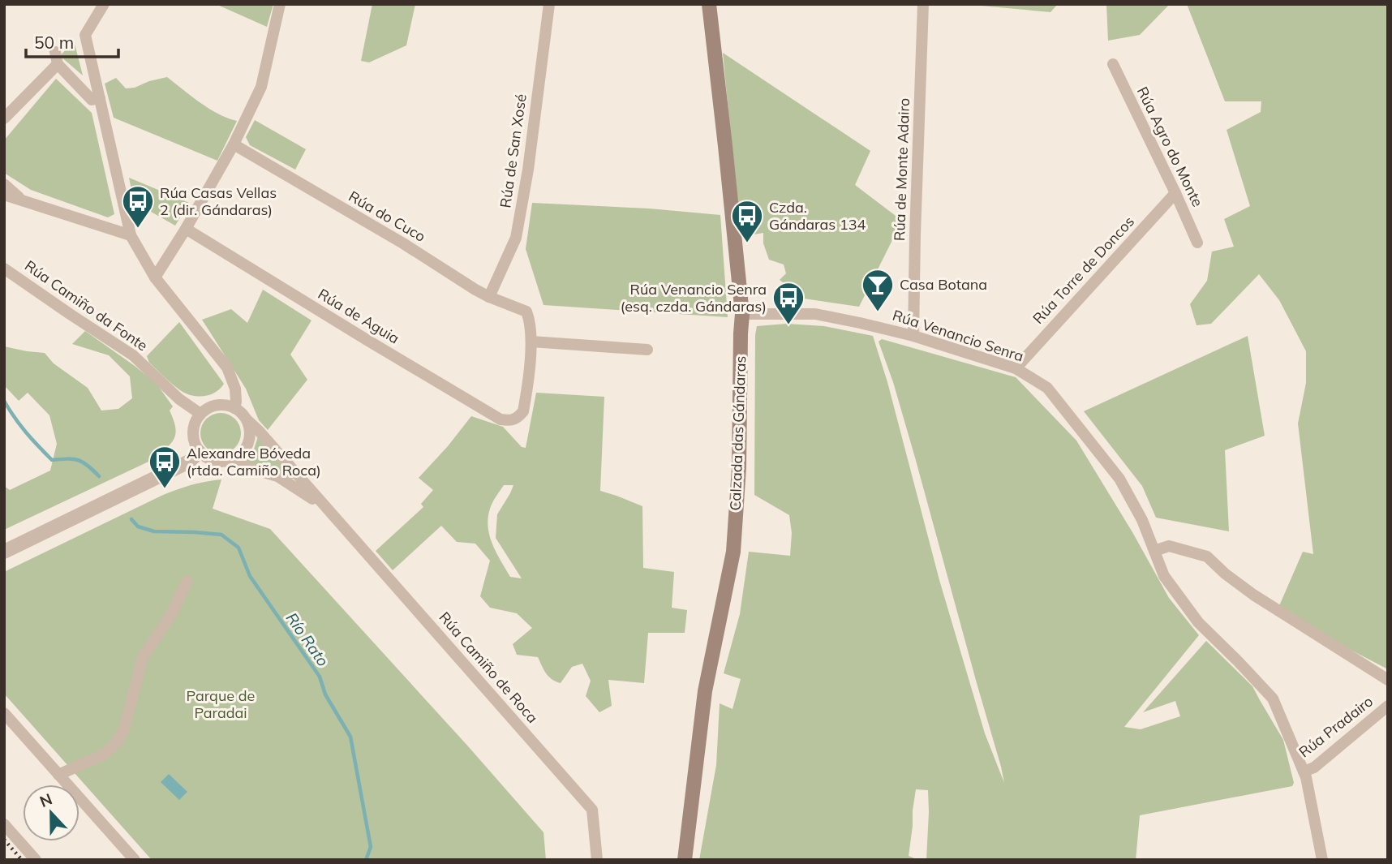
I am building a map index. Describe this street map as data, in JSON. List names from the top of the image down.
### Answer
{
  "streets": {
    "main road": ["Calzada das Gándaras"],
    "street": [
      "Rúa Agro do Monte",
      "Rúa de San Xosé",
      "Rúa de Monte Adairo",
      "Rúa do Cuco",
      "Rúa Torre de Doncos",
      "Rúa Camiño da Fonte",
      "Rúa de Aguia",
      "Rúa Venancio Senra",
      "Rúa Camiño de Roca",
      "Rúa Pradairo"
    ]
  },
  "crossings": [
    ["Rúa Agro do Monte", "Rúa Torre de Doncos"],
    ["Rúa de San Xosé", "Rúa do Cuco"],
    ["Rúa de Monte Adairo", "Rúa Venancio Senra"],
    ["Rúa do Cuco", "Rúa de Aguia"],
    ["Rúa Torre de Doncos", "Rúa Venancio Senra"],
    ["Rúa Camiño da Fonte", "Rúa Camiño de Roca"],
    ["Rúa Venancio Senra", "Calzada das Gándaras"],
    ["Rúa Venancio Senra", "Rúa Pradairo"]
  ],
  "water": ["Río Rato"],
  "parks": ["Parque de Paradai"],
  "places": {
    "bus stop": [
      "Rúa Casas Vellas 2 (dir. Gándaras)",
      "Czda. Gándaras 134",
      "Rúa Venancio Senra (esq. czda. Gándaras)",
      "Alexandre Bóveda (rtda. Camiño Roca)"
    ],
    "bar": ["Casa Botana"]
  },
  "scale_bar": "50 m",
  "north": "top"
}
